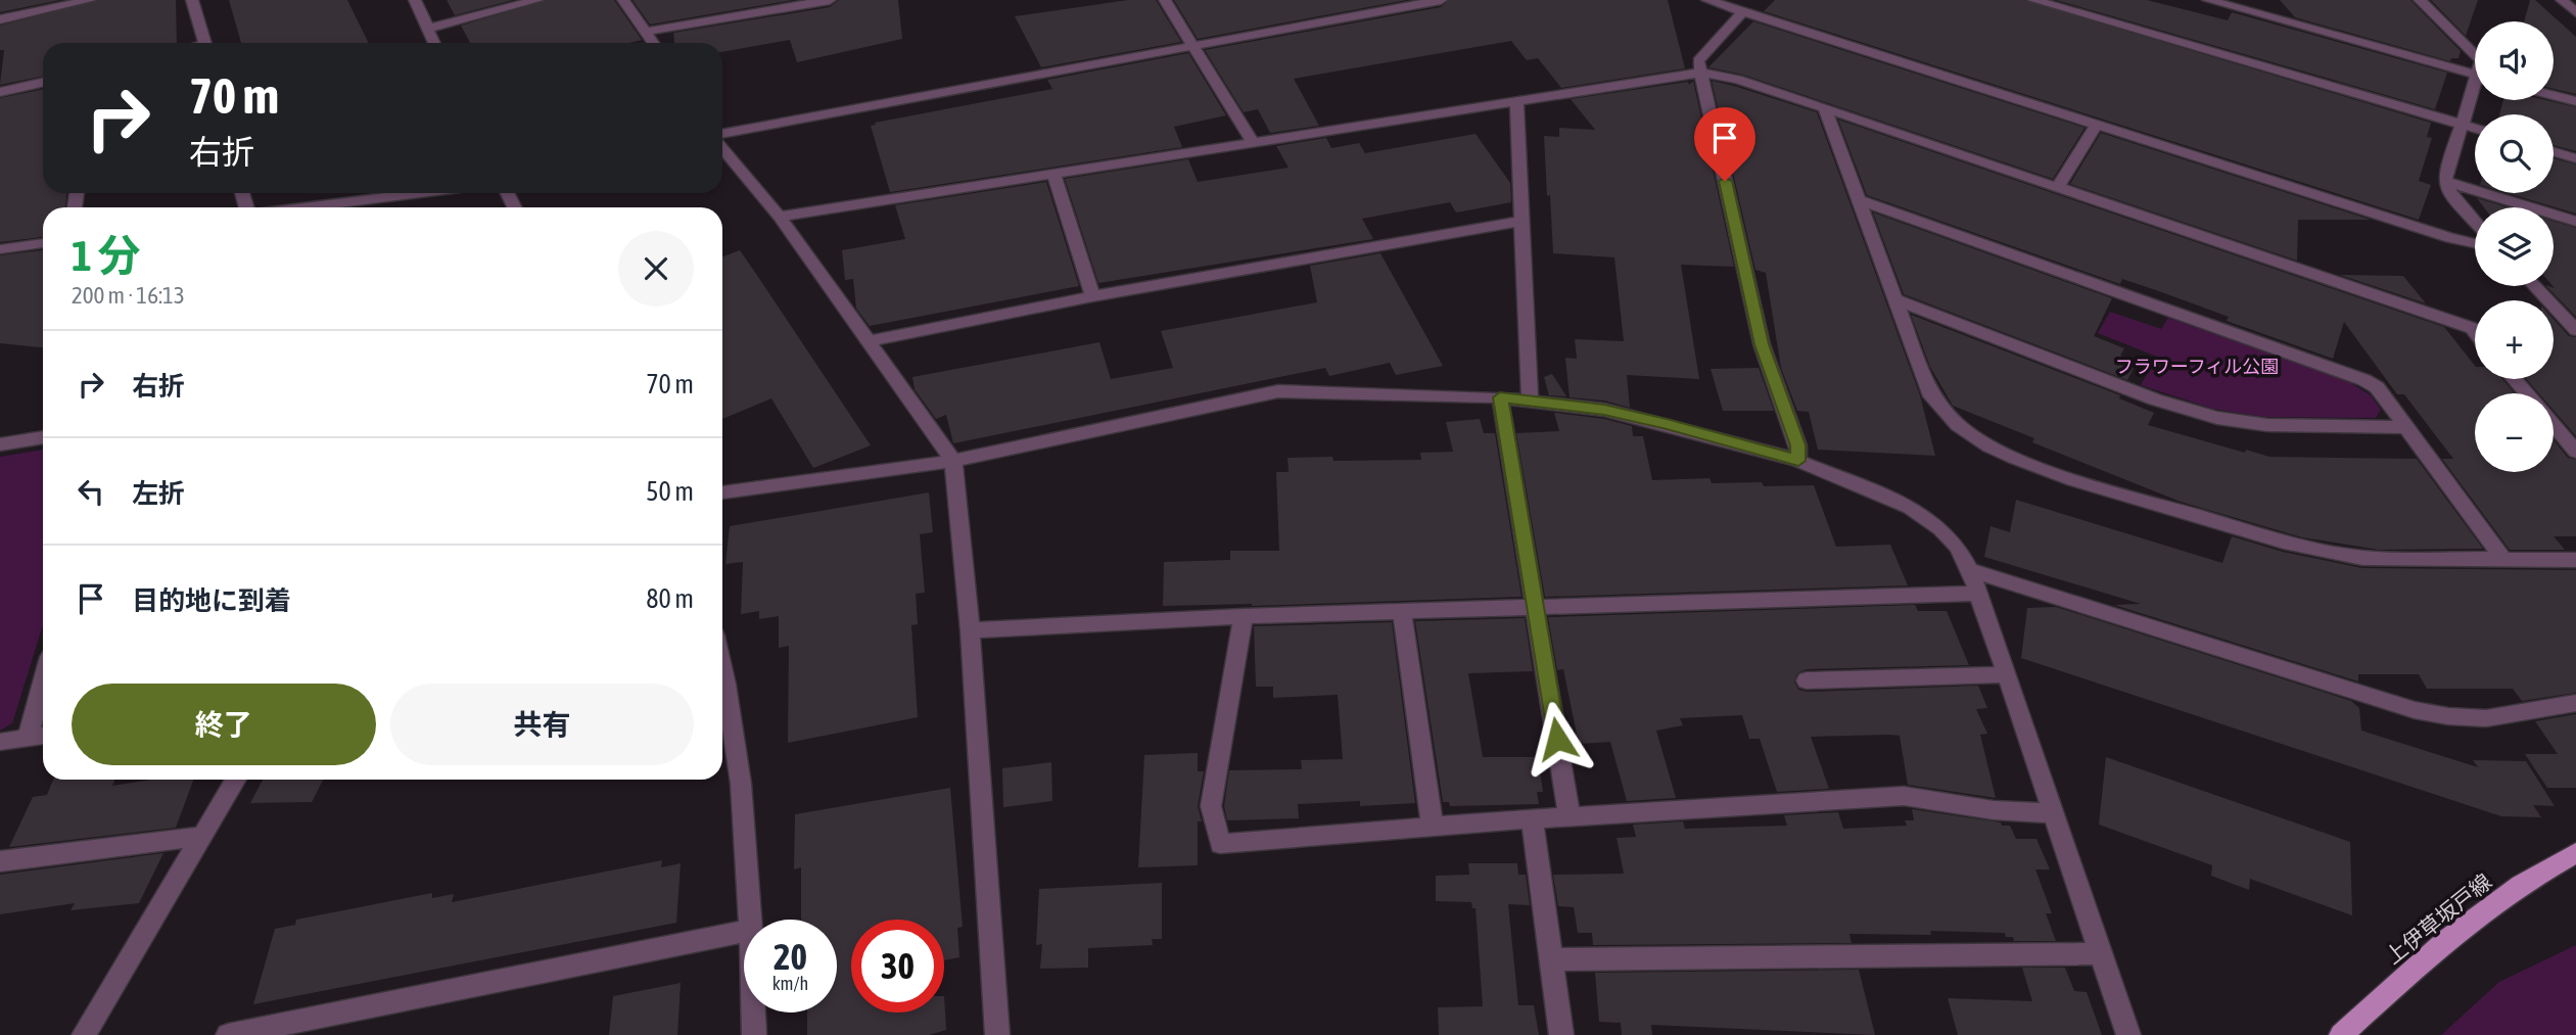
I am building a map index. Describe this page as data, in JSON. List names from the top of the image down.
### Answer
{
  "streets": {
    "main road": ["上伊草坂戸線"]
  },
  "parks": ["フラワーフィル公園"],
  "page": {
    "map_buttons": ["+", "−"],
    "turn": ["70 m", "右折"],
    "heading": ["1 分", "200 m · 16:13"],
    "list": [
      {
        "name": "右折",
        "value": "70 m"
      },
      {
        "name": "左折",
        "value": "50 m"
      },
      {
        "name": "目的地に到着",
        "value": "80 m"
      }
    ],
    "buttons": ["終了", "共有"],
    "speed": "20 km/h",
    "limit": "30"
  }
}
